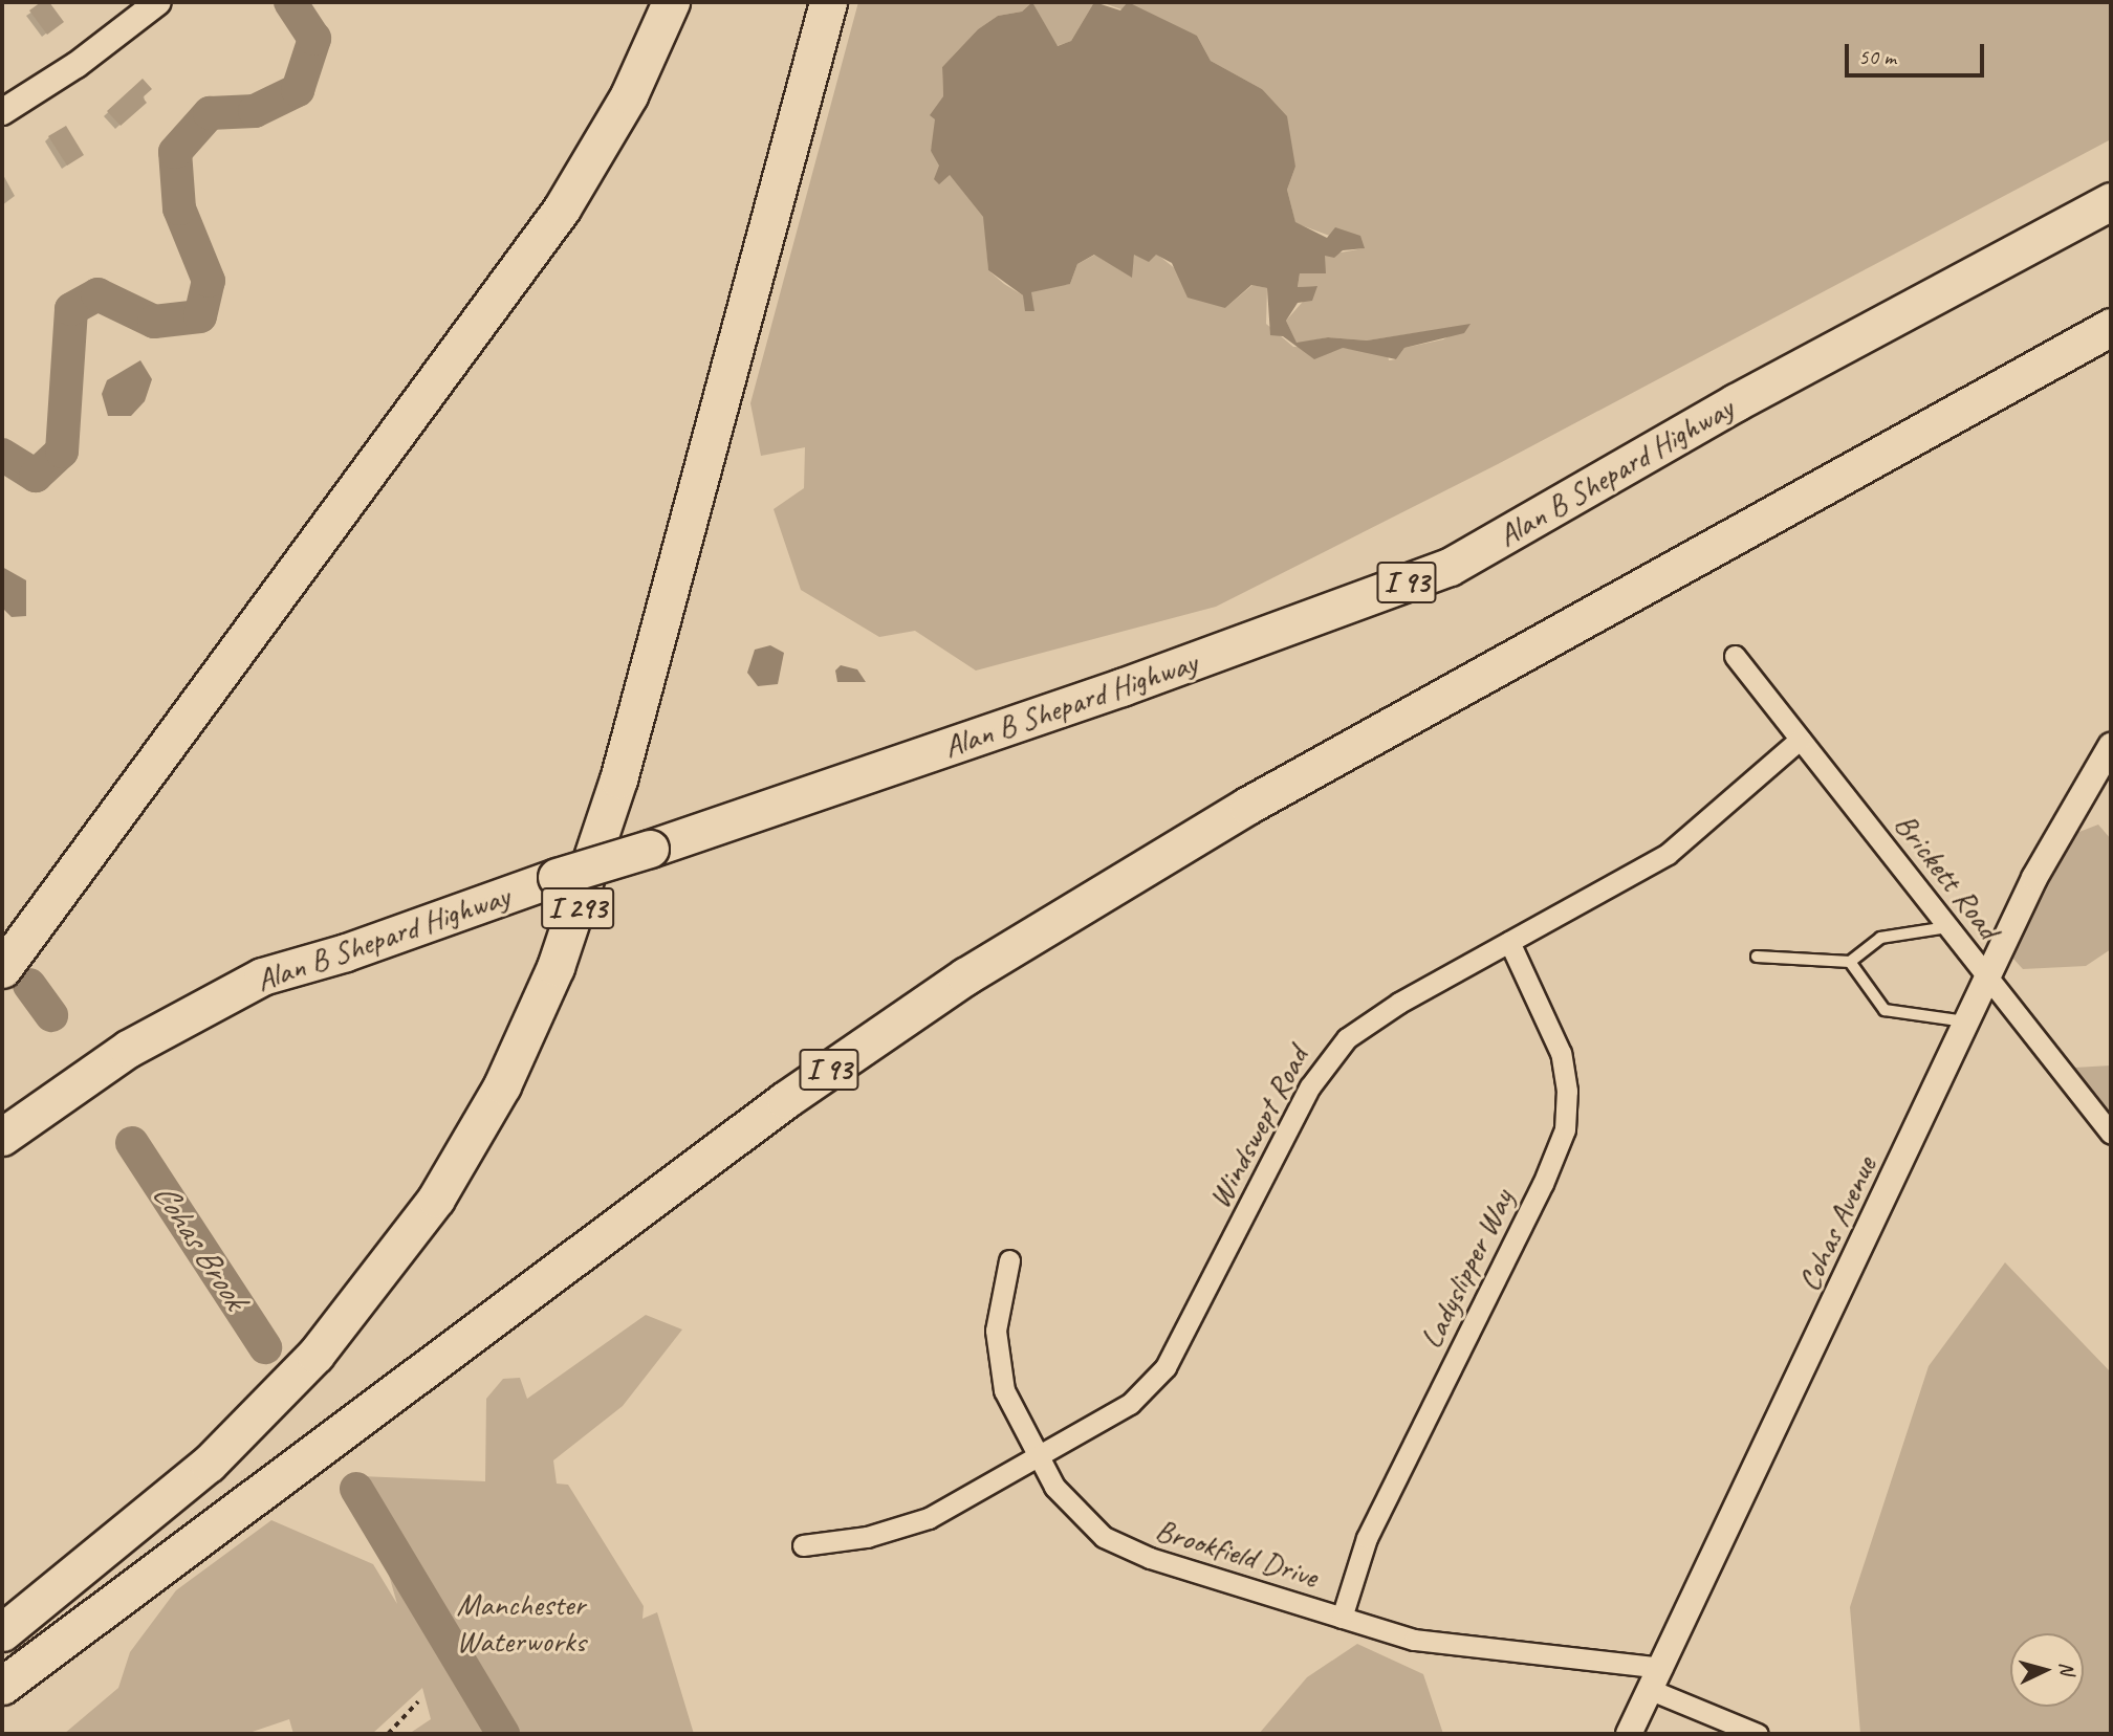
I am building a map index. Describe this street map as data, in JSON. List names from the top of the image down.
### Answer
{
  "streets": {
    "highway": ["Alan B Shepard Highway", "I 93", "I 293"],
    "street": [
      "Brickett Road",
      "Windswept Road",
      "Cohas Avenue",
      "Ladyslipper Way",
      "Brookfield Drive"
    ]
  },
  "crossings": [
    ["Brickett Road", "Windswept Road"],
    ["Brickett Road", "Cohas Avenue"],
    ["Windswept Road", "Ladyslipper Way"],
    ["Windswept Road", "Brookfield Drive"],
    ["Cohas Avenue", "Brookfield Drive"],
    ["Ladyslipper Way", "Brookfield Drive"]
  ],
  "water": ["Cohas Brook"],
  "parks": ["Manchester Waterworks"],
  "scale_bar": "50 m",
  "north": "right"
}
